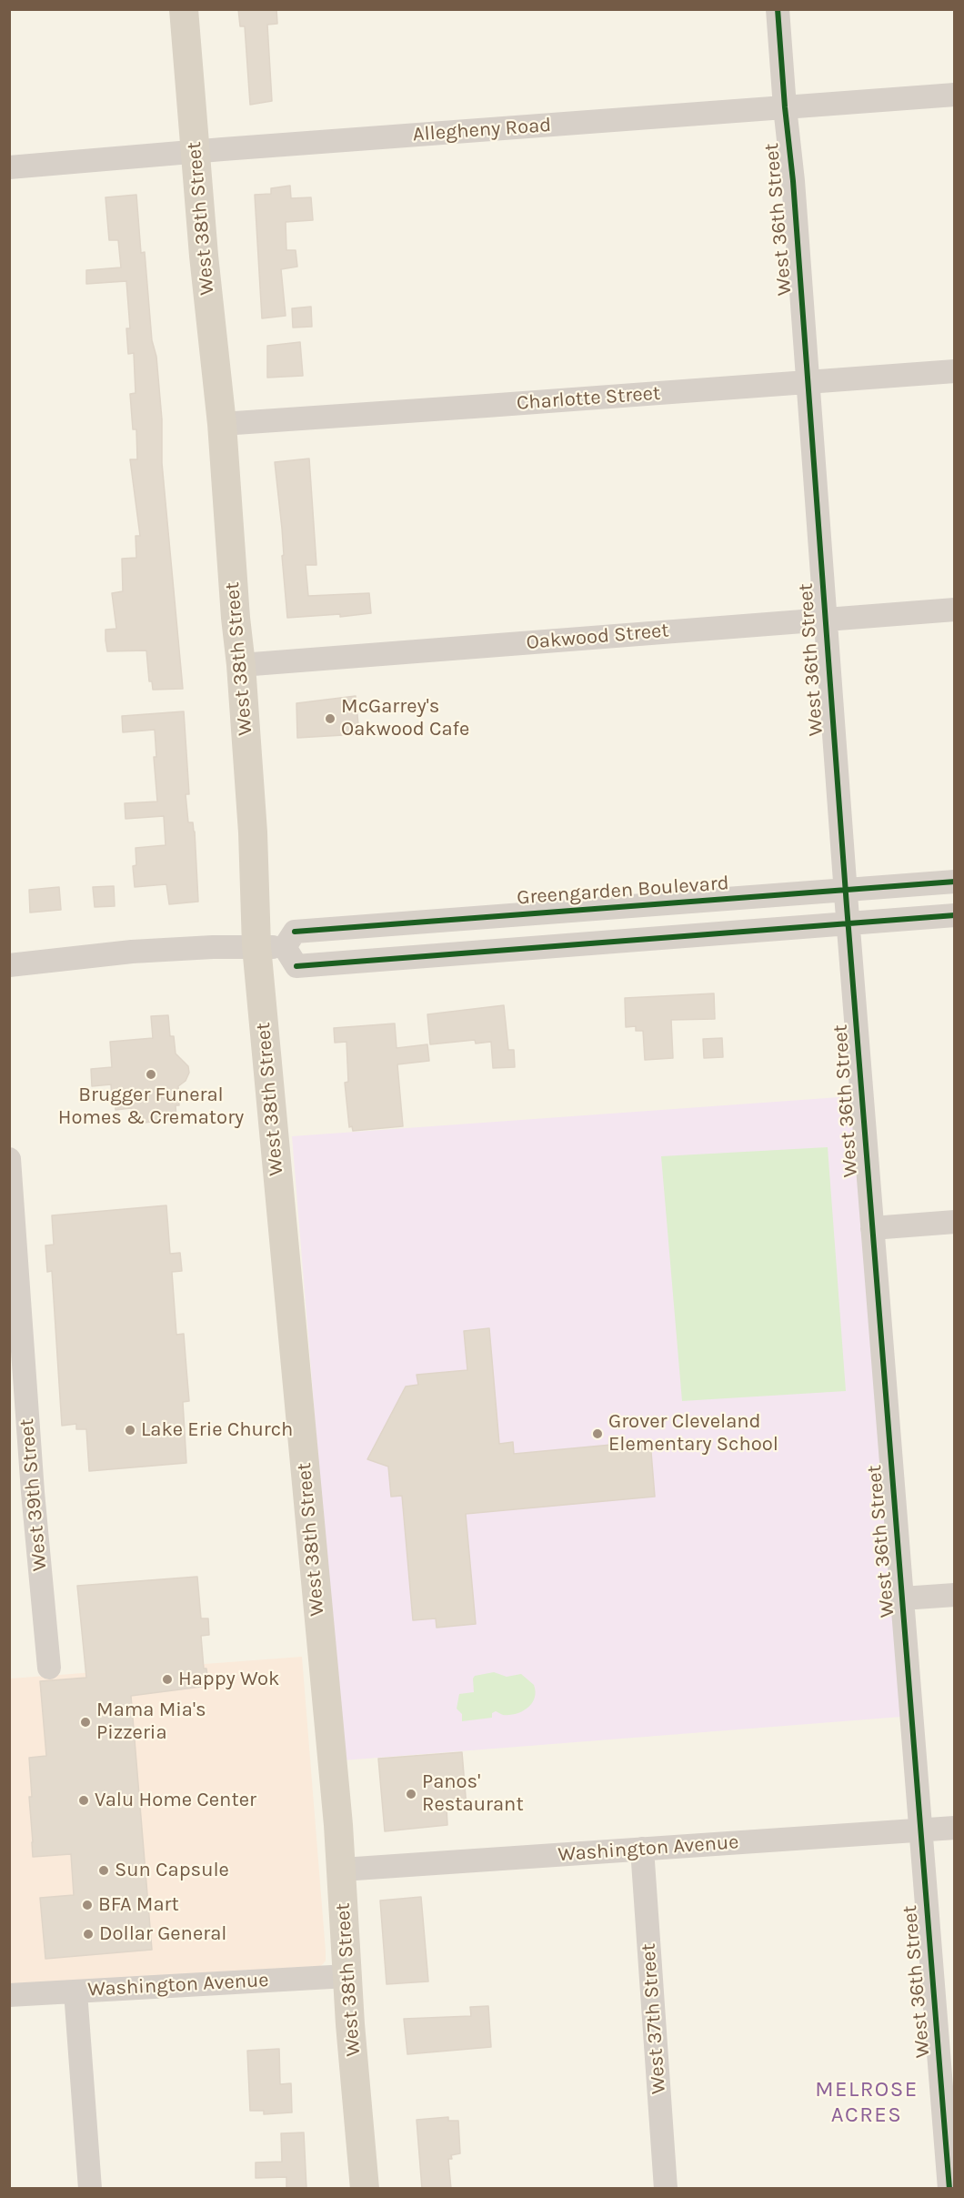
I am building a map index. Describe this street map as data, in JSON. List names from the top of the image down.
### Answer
{
  "streets": {
    "main road": ["West 38th Street"],
    "street": [
      "Allegheny Road",
      "West 36th Street",
      "Charlotte Street",
      "Oakwood Street",
      "Greengarden Boulevard",
      "West 39th Street",
      "Washington Avenue",
      "West 37th Street"
    ]
  },
  "crossings": [
    ["Allegheny Road", "West 38th Street"],
    ["Allegheny Road", "West 36th Street"],
    ["West 38th Street", "Charlotte Street"],
    ["West 38th Street", "Oakwood Street"],
    ["West 38th Street", "Washington Avenue"],
    ["West 36th Street", "Charlotte Street"],
    ["West 36th Street", "Oakwood Street"],
    ["West 36th Street", "Greengarden Boulevard"],
    ["West 36th Street", "Washington Avenue"],
    ["Washington Avenue", "West 37th Street"]
  ],
  "districts": ["MELROSE ACRES"],
  "places": [
    "McGarrey's Oakwood Cafe",
    "Brugger Funeral Homes & Crematory",
    "Lake Erie Church",
    "Grover Cleveland Elementary School",
    "Happy Wok",
    "Mama Mia's Pizzeria",
    "Panos' Restaurant",
    "Valu Home Center",
    "Sun Capsule",
    "BFA Mart",
    "Dollar General"
  ]
}
